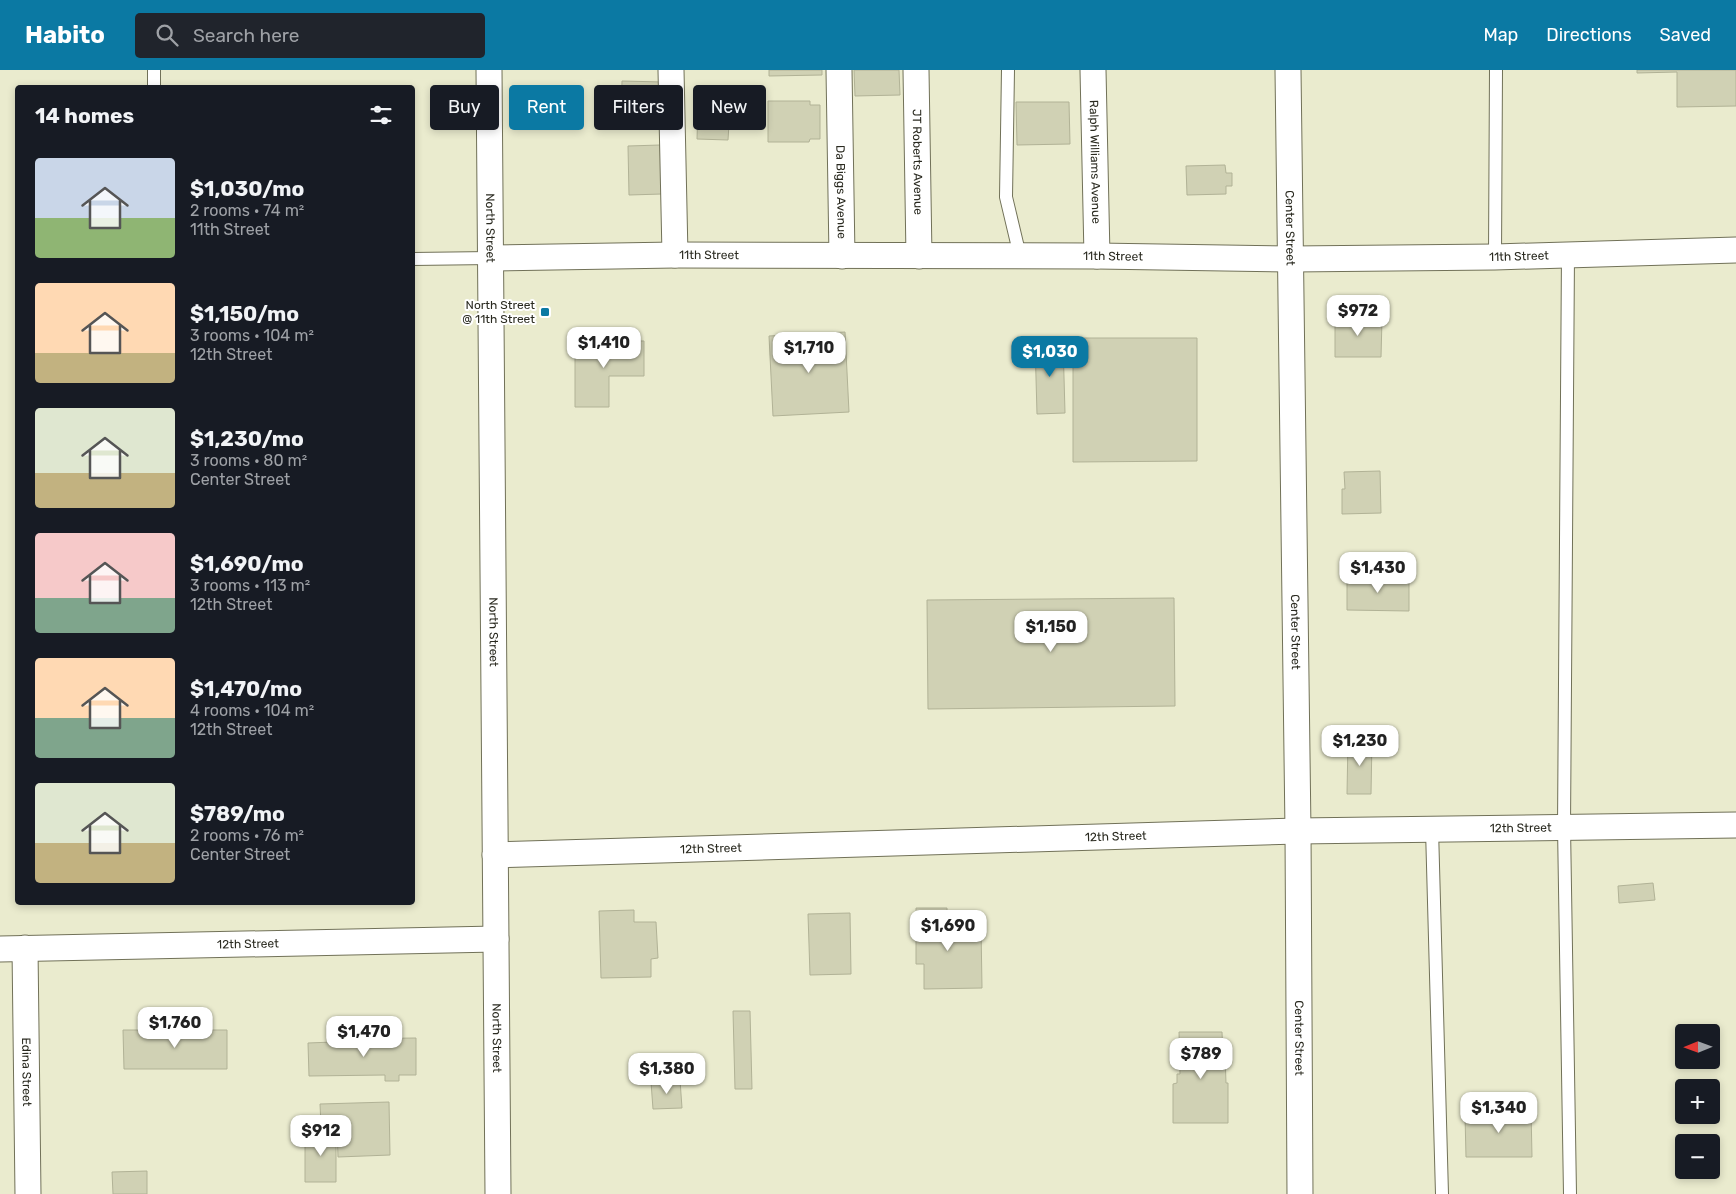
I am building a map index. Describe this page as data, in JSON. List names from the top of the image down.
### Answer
{
  "streets": {
    "street": [
      "JT Roberts Avenue",
      "Ralph Williams Avenue",
      "Da Biggs Avenue",
      "North Street",
      "Center Street",
      "11th Street",
      "12th Street",
      "Edina Street"
    ]
  },
  "crossings": [
    ["JT Roberts Avenue", "11th Street"],
    ["Ralph Williams Avenue", "11th Street"],
    ["Da Biggs Avenue", "11th Street"],
    ["North Street", "11th Street"],
    ["North Street", "12th Street"],
    ["Center Street", "11th Street"],
    ["Center Street", "12th Street"],
    ["12th Street", "Edina Street"]
  ],
  "places": {
    "transit": ["North Street @ 11th Street"]
  },
  "north": "left",
  "page": {
    "header": "Habito",
    "search": "Search here",
    "nav": ["Map", "Directions", "Saved"],
    "chip": [
      "Buy",
      "Rent",
      "Filters",
      "New"
    ],
    "heading": "14 homes",
    "list": [
      {
        "name": "$1,030/mo",
        "note": "2 rooms · 74 m² · 11th Street"
      },
      {
        "name": "$1,150/mo",
        "note": "3 rooms · 104 m² · 12th Street"
      },
      {
        "name": "$1,230/mo",
        "note": "3 rooms · 80 m² · Center Street"
      },
      {
        "name": "$1,690/mo",
        "note": "3 rooms · 113 m² · 12th Street"
      },
      {
        "name": "$1,470/mo",
        "note": "4 rooms · 104 m² · 12th Street"
      },
      {
        "name": "$789/mo",
        "note": "2 rooms · 76 m² · Center Street"
      }
    ],
    "price": [
      "$972",
      "$1,410",
      "$1,710",
      "$1,030",
      "$1,430",
      "$1,150",
      "$1,230",
      "$1,690",
      "$1,760",
      "$1,470",
      "$789",
      "$1,380",
      "$1,340",
      "$912"
    ],
    "map_buttons": ["+", "−"]
  }
}
